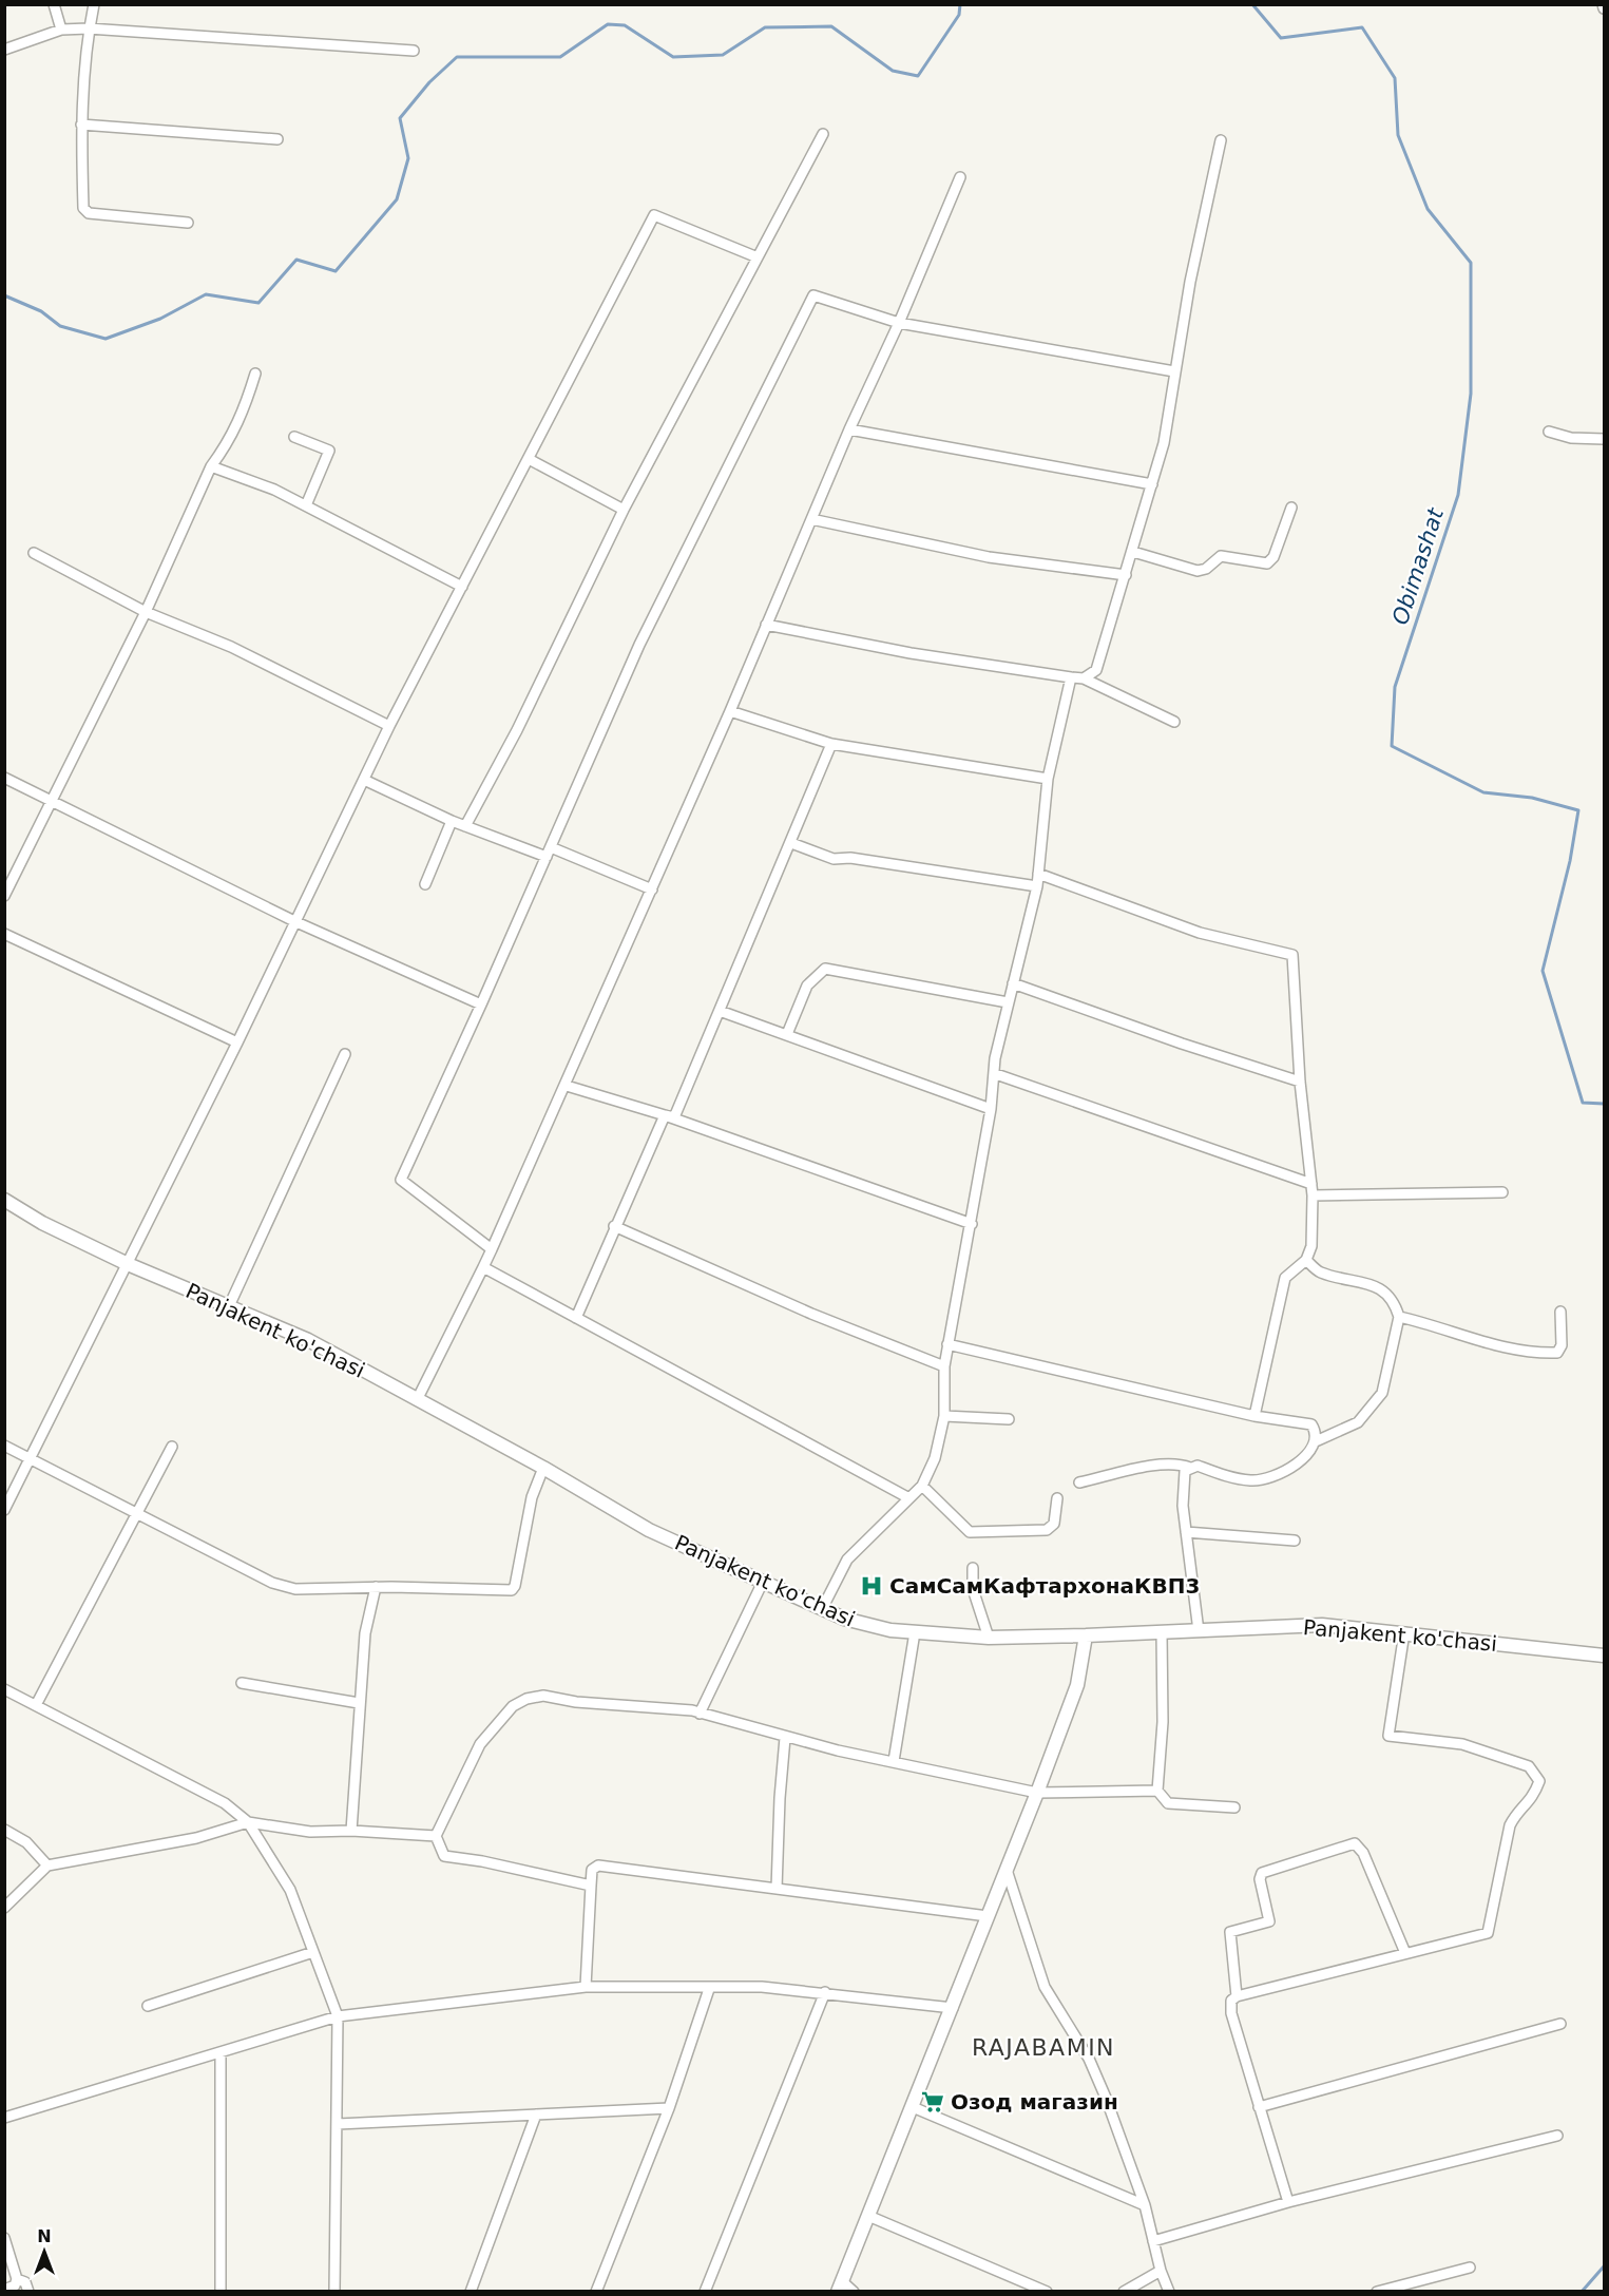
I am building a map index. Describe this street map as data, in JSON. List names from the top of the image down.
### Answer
{
  "streets": {
    "main road": ["Panjakent ko'chasi"]
  },
  "districts": ["RAJABAMIN"],
  "water": ["Obimashat"],
  "places": {
    "hospital": ["СамСамКафтархонаКВП3"],
    "supermarket": ["Озод магазин"]
  },
  "north": "top"
}
